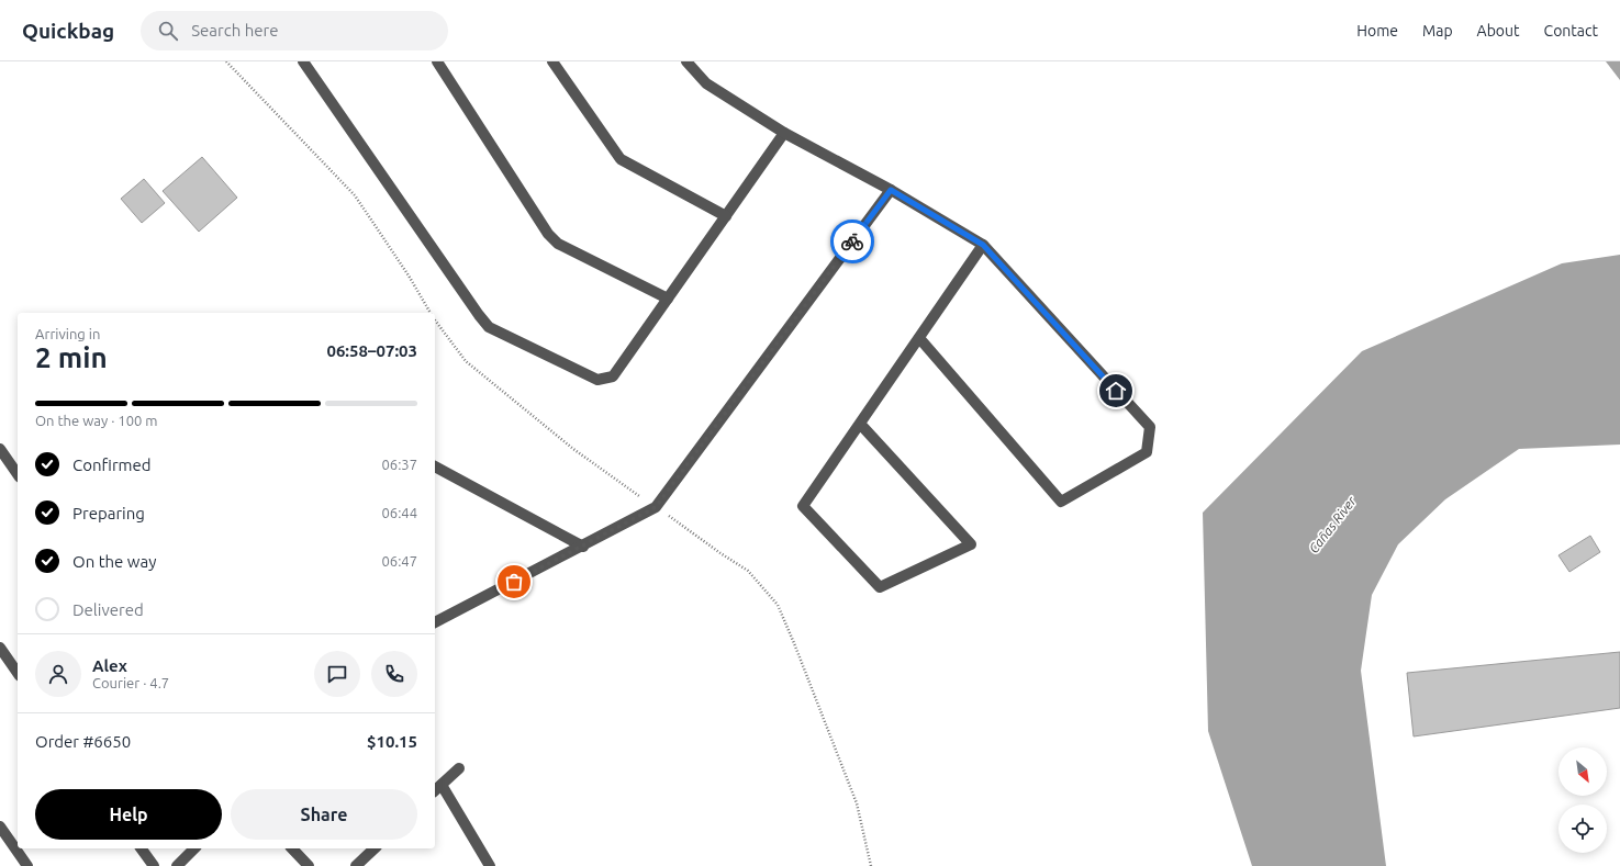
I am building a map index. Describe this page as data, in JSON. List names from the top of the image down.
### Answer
{
  "water": ["Cañas River"],
  "north": "bottom right",
  "page": {
    "header": "Quickbag",
    "search": "Search here",
    "nav": [
      "Home",
      "Map",
      "About",
      "Contact"
    ],
    "heading": ["2 min", "Arriving in", "06:58–07:03"],
    "panel": [
      "Alex",
      "Courier · 4.7",
      "Order #6650",
      "$10.15"
    ],
    "bar": "On the way · 100 m",
    "list": [
      ["Confirmed", "06:37"],
      ["Preparing", "06:44"],
      ["On the way", "06:47"],
      "Delivered"
    ],
    "buttons": ["Help", "Share"]
  }
}
